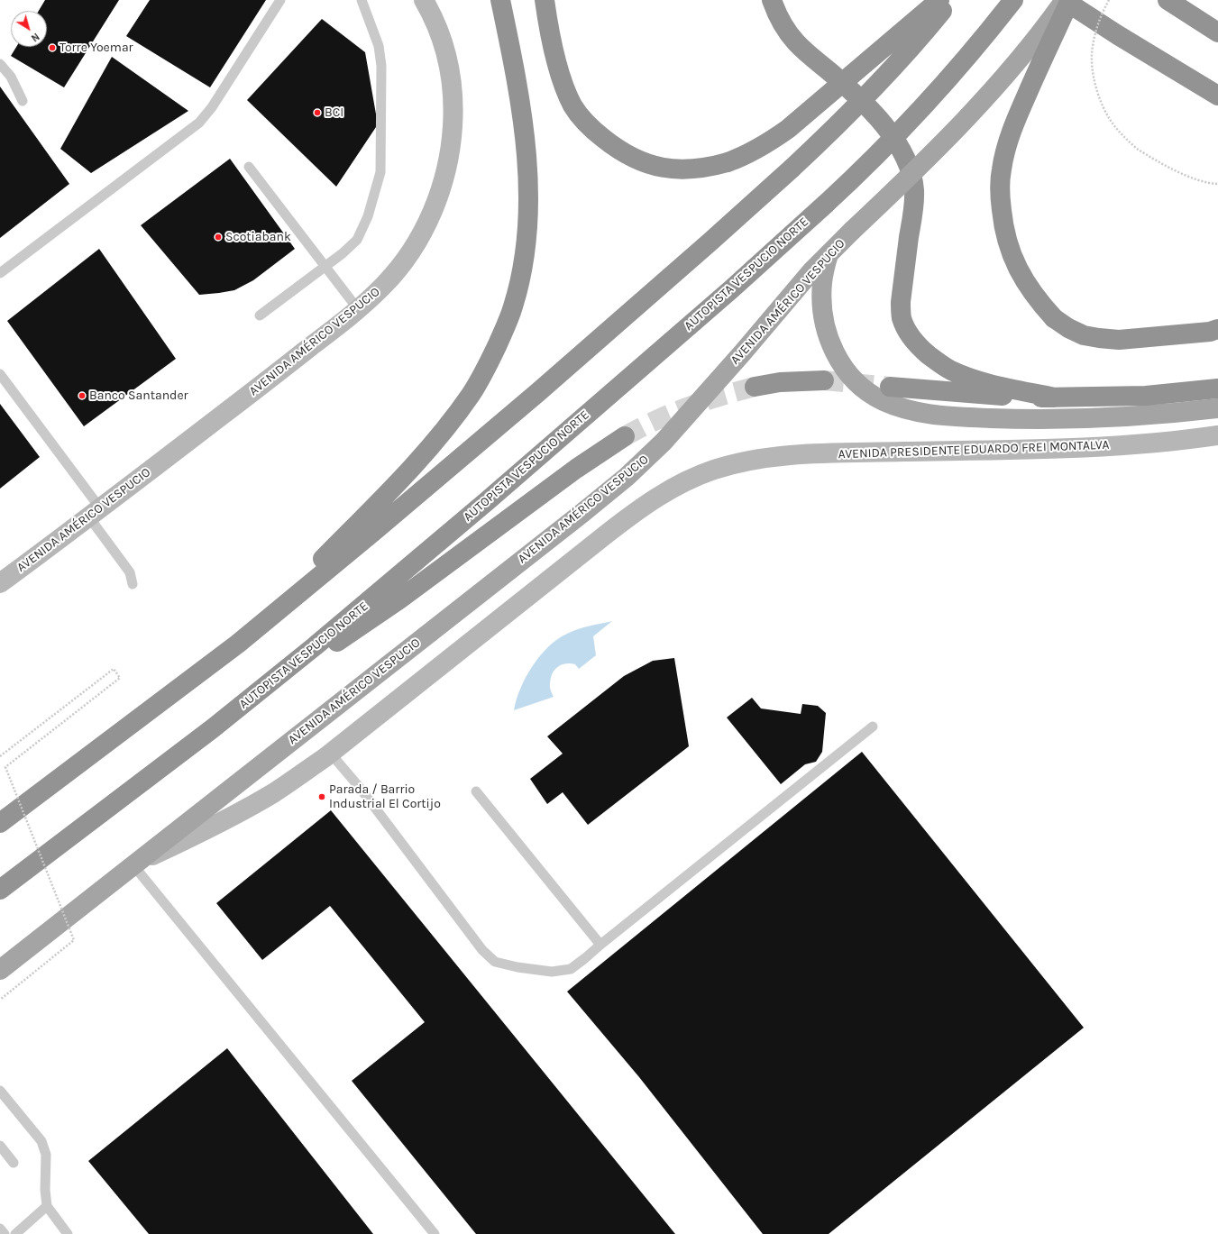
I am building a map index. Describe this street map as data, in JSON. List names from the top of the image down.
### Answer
{
  "streets": {
    "highway": ["AUTOPISTA VESPUCIO NORTE"],
    "main road": ["AVENIDA AMÉRICO VESPUCIO", "AVENIDA PRESIDENTE EDUARDO FREI MONTALVA"]
  },
  "crossings": [
    ["AVENIDA AMÉRICO VESPUCIO", "AVENIDA PRESIDENTE EDUARDO FREI MONTALVA"]
  ],
  "places": [
    "Torre Yoemar",
    "BCI",
    "Scotiabank",
    "Banco Santander",
    "Parada / Barrio Industrial El Cortijo"
  ],
  "north": "bottom right"
}
